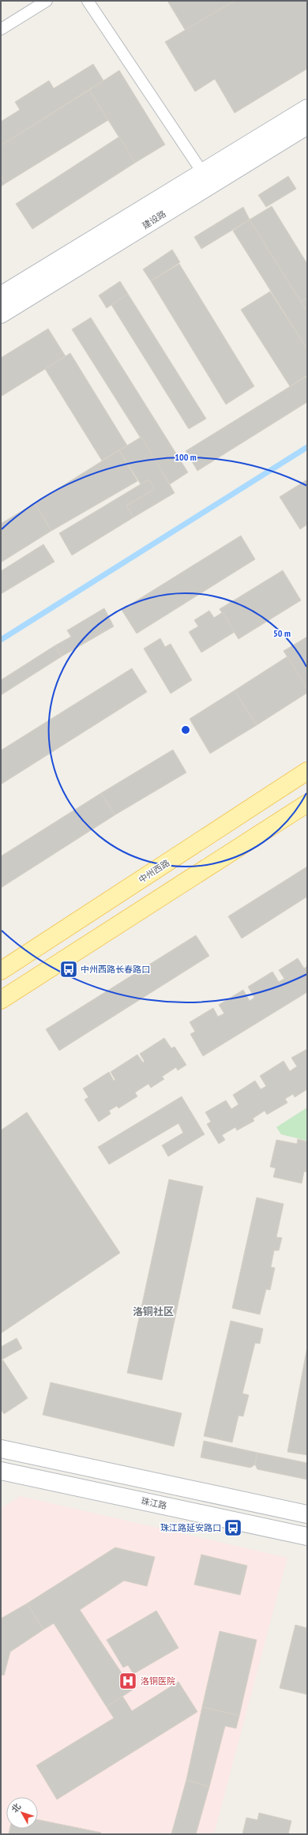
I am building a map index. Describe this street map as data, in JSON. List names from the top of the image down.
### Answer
{
  "streets": {
    "main road": ["中州西路"],
    "street": ["建设路", "珠江路"]
  },
  "districts": ["洛铜社区"],
  "places": {
    "bus stop": ["中州西路长春路口", "珠江路延安路口"],
    "hospital": ["洛铜医院"]
  },
  "north": "top left",
  "rings": ["100 m", "50 m"]
}
